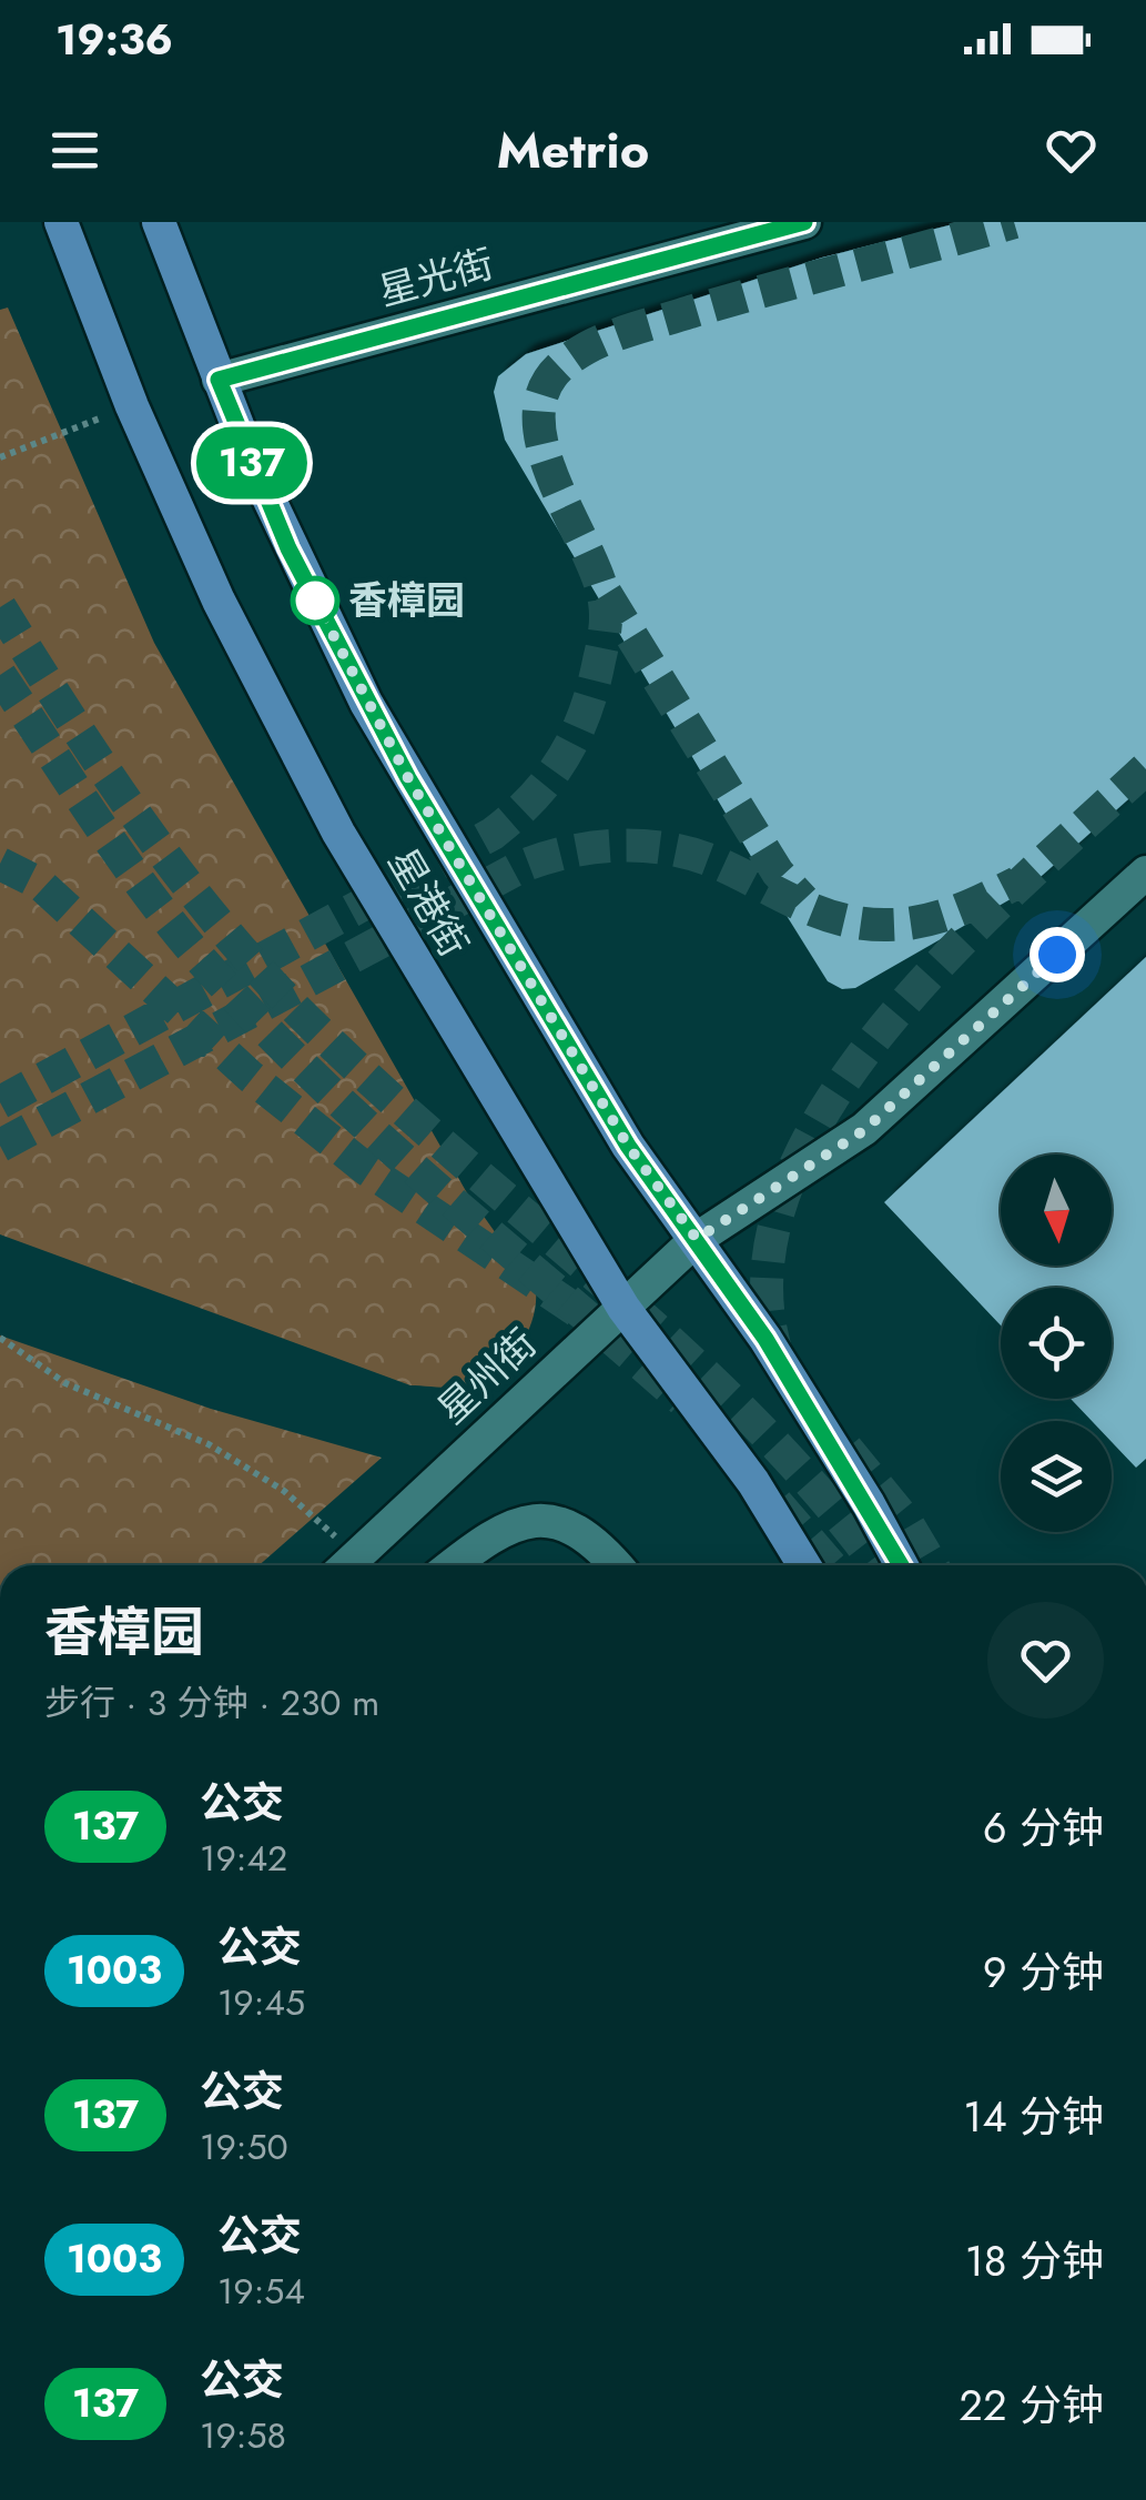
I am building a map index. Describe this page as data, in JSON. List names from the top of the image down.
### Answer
{
  "streets": {
    "main road": ["星港街"],
    "street": ["星光街", "星州街"]
  },
  "crossings": [
    ["星光街", "星港街"],
    ["星港街", "星州街"]
  ],
  "places": ["香樟园"],
  "lines": ["bus line 137"],
  "north": "bottom",
  "page": {
    "status": "19:36",
    "header": "Metrio",
    "on_map": "137",
    "heading": ["香樟园", "步行 · 3 分钟 · 230 m"],
    "list": [
      {
        "mark": "137",
        "name": "公交",
        "note": "19:42",
        "value": "6 分钟"
      },
      {
        "mark": "1003",
        "name": "公交",
        "note": "19:45",
        "value": "9 分钟"
      },
      {
        "mark": "137",
        "name": "公交",
        "note": "19:50",
        "value": "14 分钟"
      },
      {
        "mark": "1003",
        "name": "公交",
        "note": "19:54",
        "value": "18 分钟"
      },
      {
        "mark": "137",
        "name": "公交",
        "note": "19:58",
        "value": "22 分钟"
      }
    ]
  }
}
